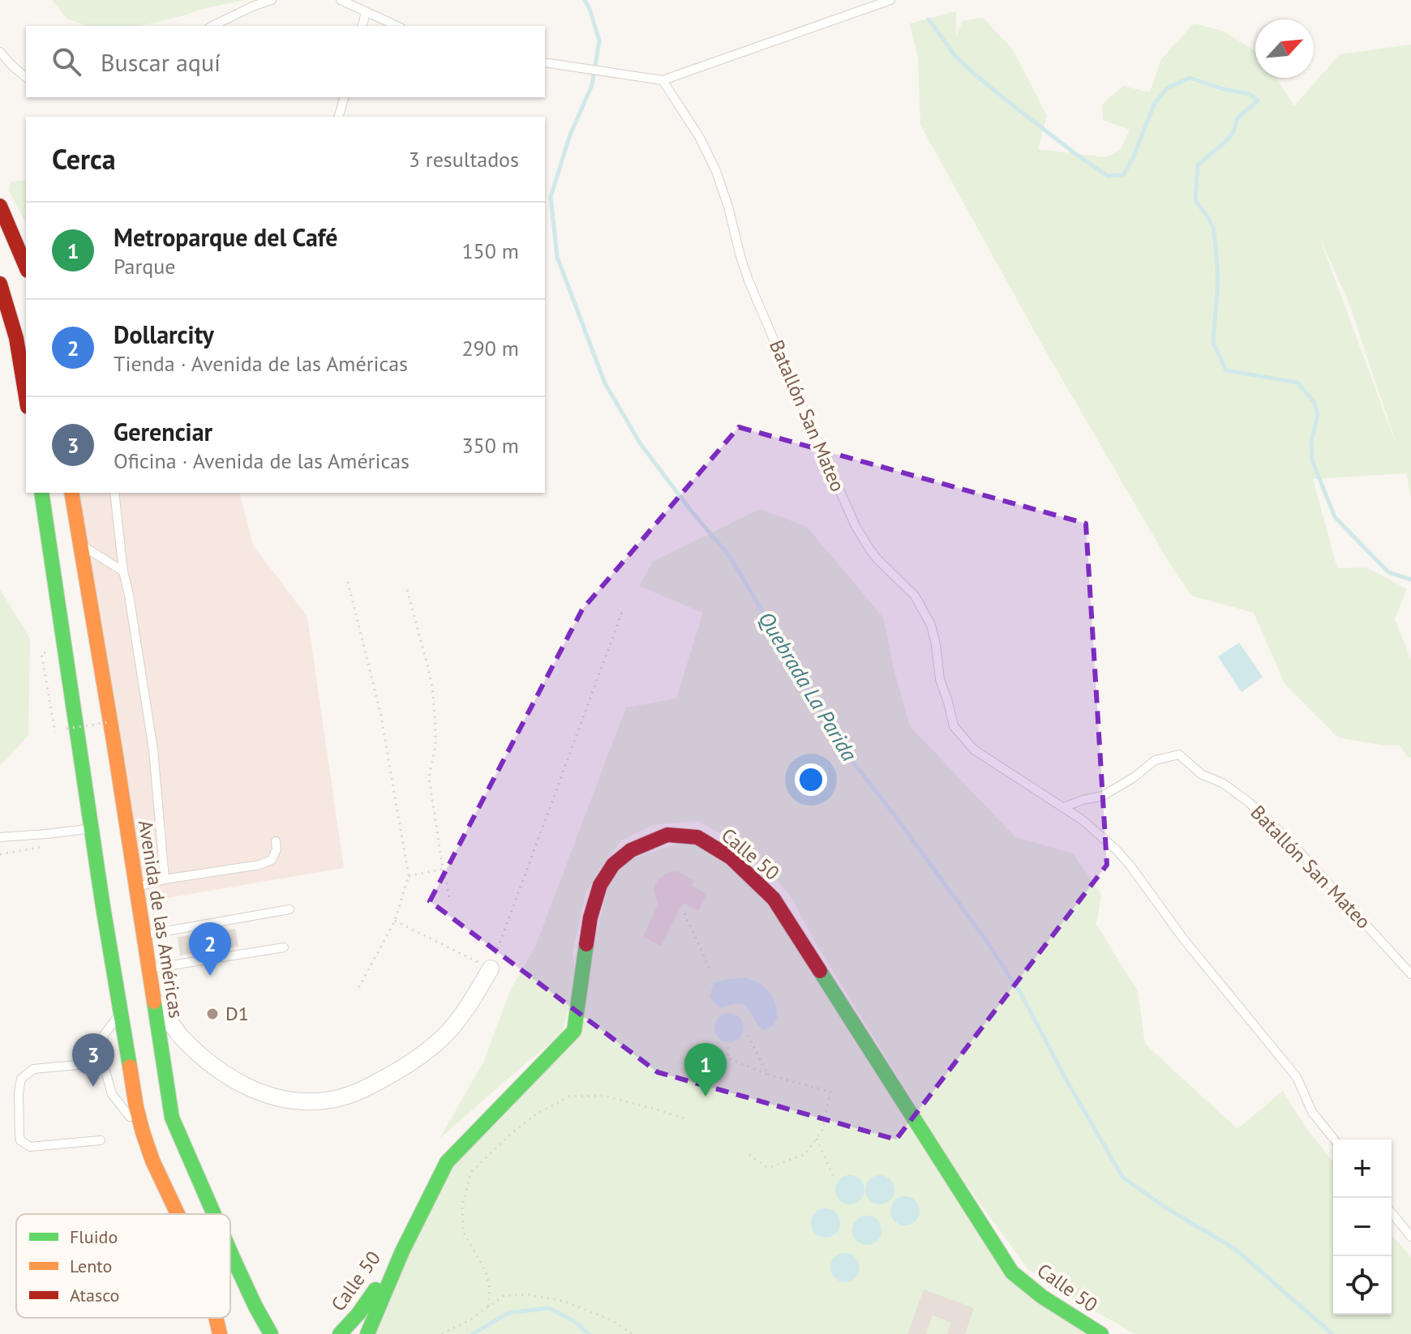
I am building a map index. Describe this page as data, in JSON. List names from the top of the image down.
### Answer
{
  "streets": {
    "main road": ["Calle 50", "Avenida de las Américas"],
    "lane": ["Batallón San Mateo"]
  },
  "water": ["Quebrada La Parida"],
  "places": ["D1"],
  "legend": ["Fluido", "Lento", "Atasco"],
  "north": "top right",
  "page": {
    "search": "Buscar aquí",
    "heading": ["Cerca", "3 resultados"],
    "list": [
      {
        "mark": "1",
        "name": "Metroparque del Café",
        "note": "Parque",
        "value": "150 m"
      },
      {
        "mark": "2",
        "name": "Dollarcity",
        "note": "Tienda · Avenida de las Américas",
        "value": "290 m"
      },
      {
        "mark": "3",
        "name": "Gerenciar",
        "note": "Oficina · Avenida de las Américas",
        "value": "350 m"
      }
    ],
    "pins": ["2", "3", "1"],
    "map_buttons": ["+", "−"]
  }
}
